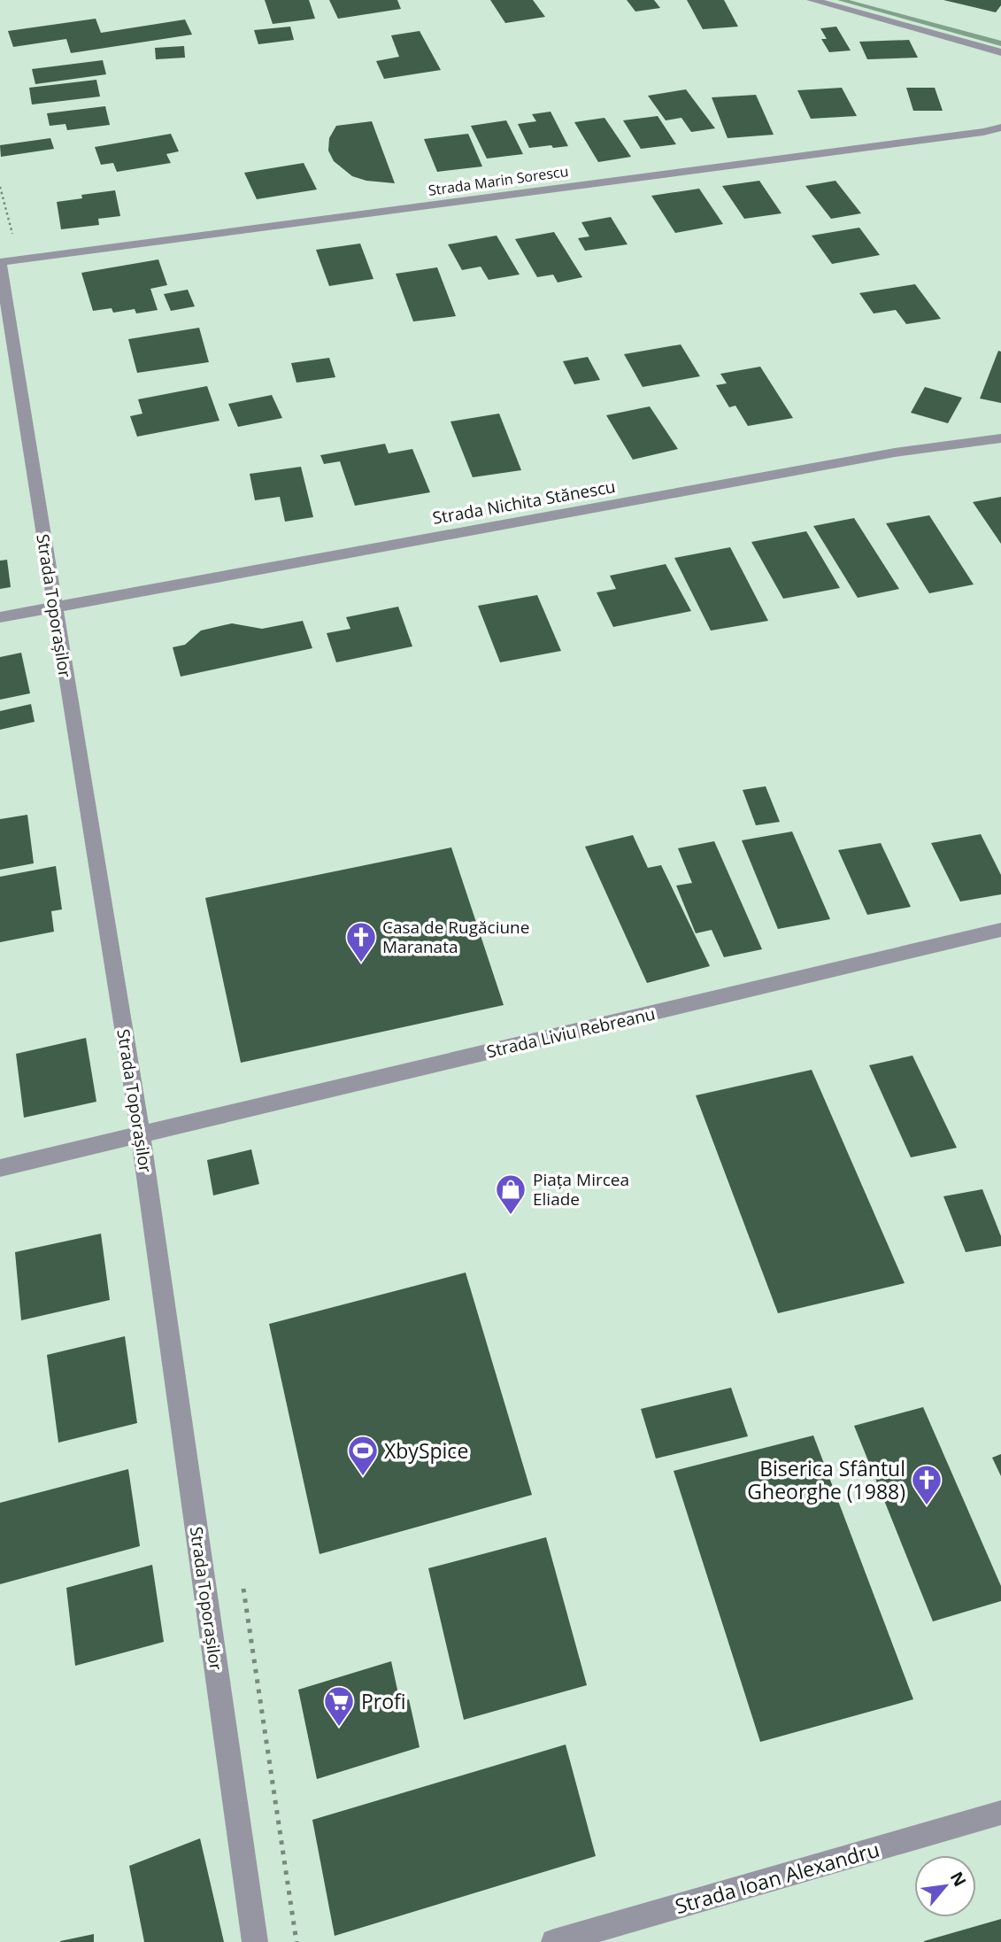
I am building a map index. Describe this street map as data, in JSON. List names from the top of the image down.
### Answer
{
  "streets": {
    "street": [
      "Strada Marin Sorescu",
      "Strada Nichita Stănescu",
      "Strada Toporașilor",
      "Strada Liviu Rebreanu",
      "Strada Ioan Alexandru"
    ]
  },
  "crossings": [
    ["Strada Marin Sorescu", "Strada Toporașilor"],
    ["Strada Nichita Stănescu", "Strada Toporașilor"],
    ["Strada Toporașilor", "Strada Liviu Rebreanu"]
  ],
  "places": {
    "church": ["Casa de Rugăciune Maranata", "Biserica Sfântul Gheorghe (1988)"],
    "shop": ["Piața Mircea Eliade"],
    "sports": ["XbySpice"],
    "supermarket": ["Profi"]
  },
  "north": "top right"
}
